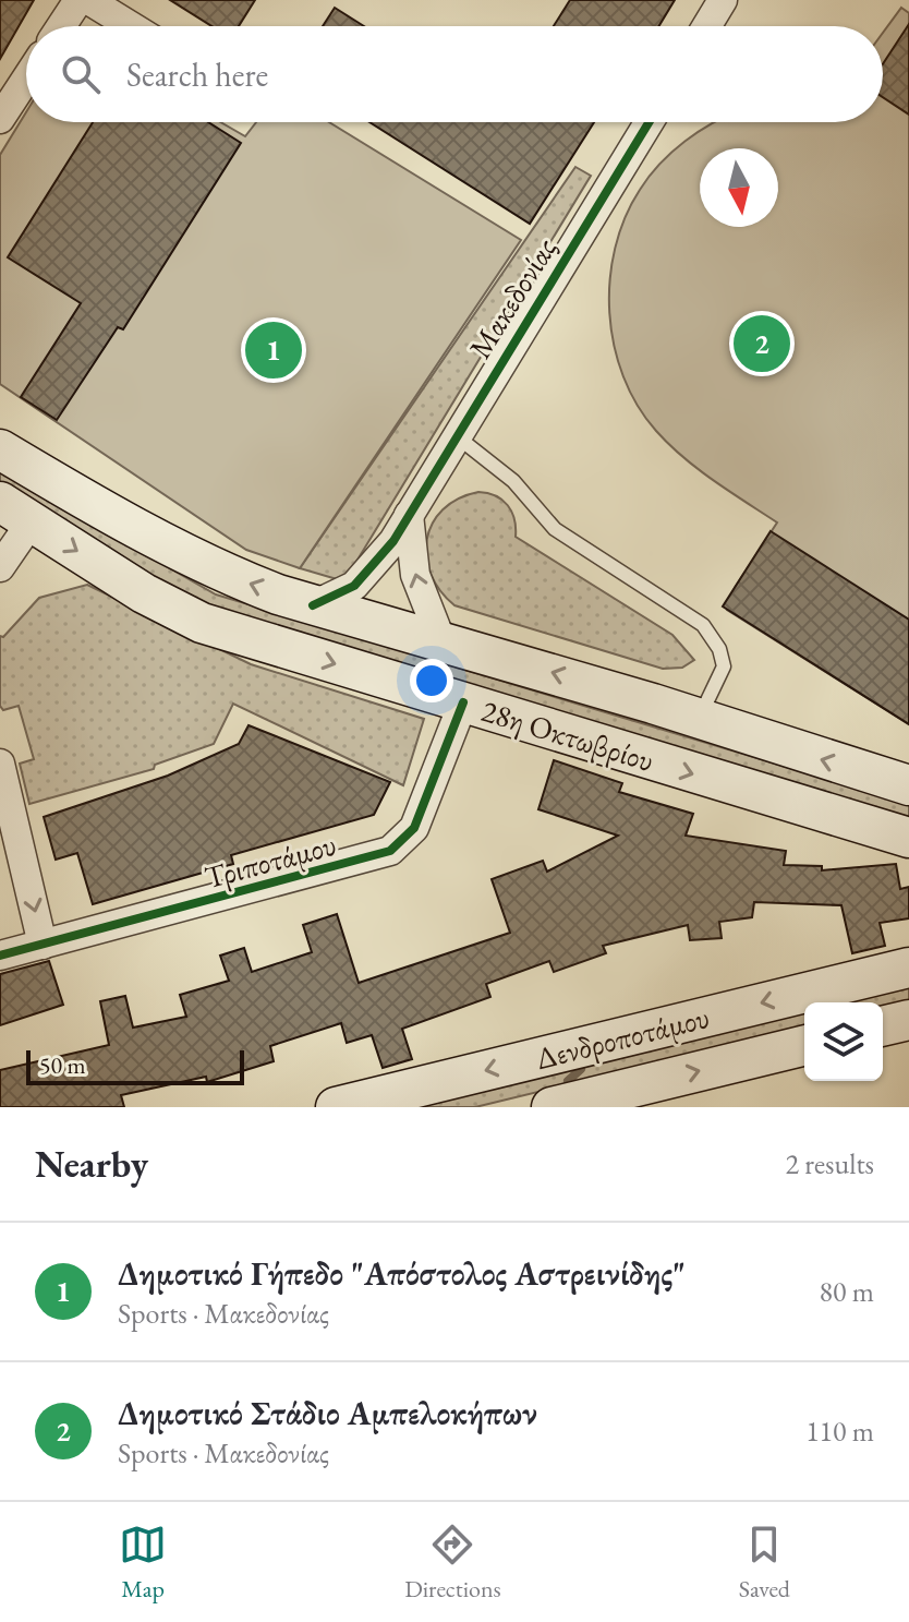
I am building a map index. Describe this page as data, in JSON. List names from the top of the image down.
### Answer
{
  "streets": {
    "main road": ["28η Οκτωβρίου", "Δενδροποτάμου"],
    "street": ["Μακεδονίας", "Τριποτάμου"]
  },
  "crossings": [
    ["Μακεδονίας", "28η Οκτωβρίου"],
    ["28η Οκτωβρίου", "Τριποτάμου"]
  ],
  "scale_bar": "50 m",
  "north": "bottom",
  "page": {
    "search": "Search here",
    "pins": ["2", "1"],
    "scale": "50 m",
    "heading": ["Nearby", "2 results"],
    "list": [
      {
        "mark": "1",
        "name": "Δημοτικό Γήπεδο \"Απόστολος Αστρεινίδης\"",
        "note": "Sports · Μακεδονίας",
        "value": "80 m"
      },
      {
        "mark": "2",
        "name": "Δημοτικό Στάδιο Αμπελοκήπων",
        "note": "Sports · Μακεδονίας",
        "value": "110 m"
      }
    ],
    "nav": ["Map", "Directions", "Saved"]
  }
}
